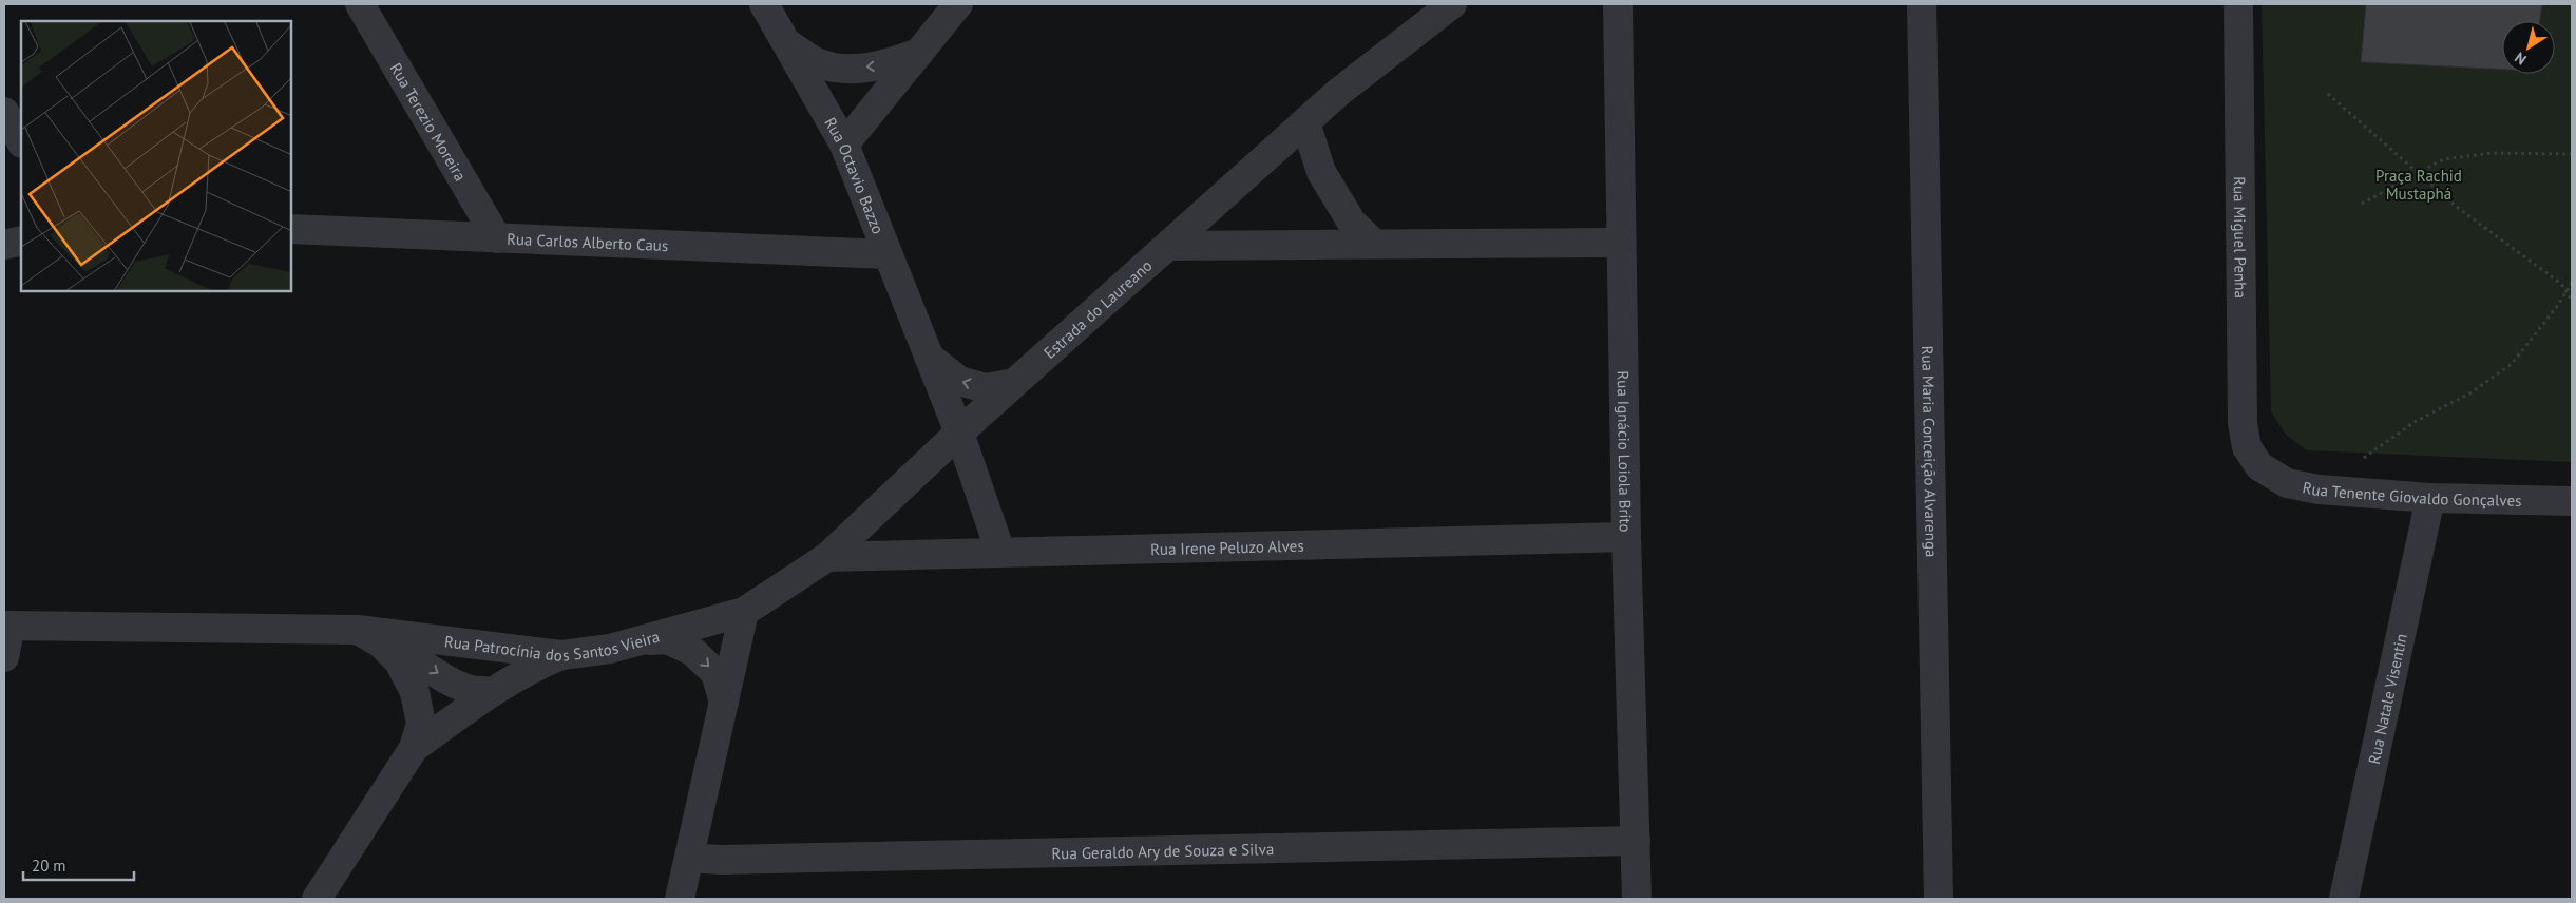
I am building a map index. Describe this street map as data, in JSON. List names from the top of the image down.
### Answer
{
  "streets": {
    "street": [
      "Rua Terezio Moreira",
      "Rua Octavio Bazzo",
      "Rua Miguel Penha",
      "Rua Carlos Alberto Caus",
      "Estrada do Laureano",
      "Rua Ignácio Loiola Brito",
      "Rua Maria Conceição Alvarenga",
      "Rua Tenente Giovaldo Gonçalves",
      "Rua Irene Peluzo Alves",
      "Rua Patrocínia dos Santos Vieira",
      "Rua Natale Visentin",
      "Rua Geraldo Ary de Souza e Silva"
    ]
  },
  "crossings": [
    ["Rua Terezio Moreira", "Rua Carlos Alberto Caus"],
    ["Rua Octavio Bazzo", "Rua Carlos Alberto Caus"],
    ["Rua Octavio Bazzo", "Estrada do Laureano"],
    ["Rua Octavio Bazzo", "Rua Irene Peluzo Alves"],
    ["Rua Miguel Penha", "Rua Tenente Giovaldo Gonçalves"],
    ["Estrada do Laureano", "Rua Irene Peluzo Alves"],
    ["Estrada do Laureano", "Rua Patrocínia dos Santos Vieira"],
    ["Rua Ignácio Loiola Brito", "Rua Irene Peluzo Alves"],
    ["Rua Ignácio Loiola Brito", "Rua Geraldo Ary de Souza e Silva"],
    ["Rua Tenente Giovaldo Gonçalves", "Rua Natale Visentin"]
  ],
  "parks": ["Praça Rachid Mustaphá"],
  "scale_bar": "20 m",
  "north": "bottom left"
}
